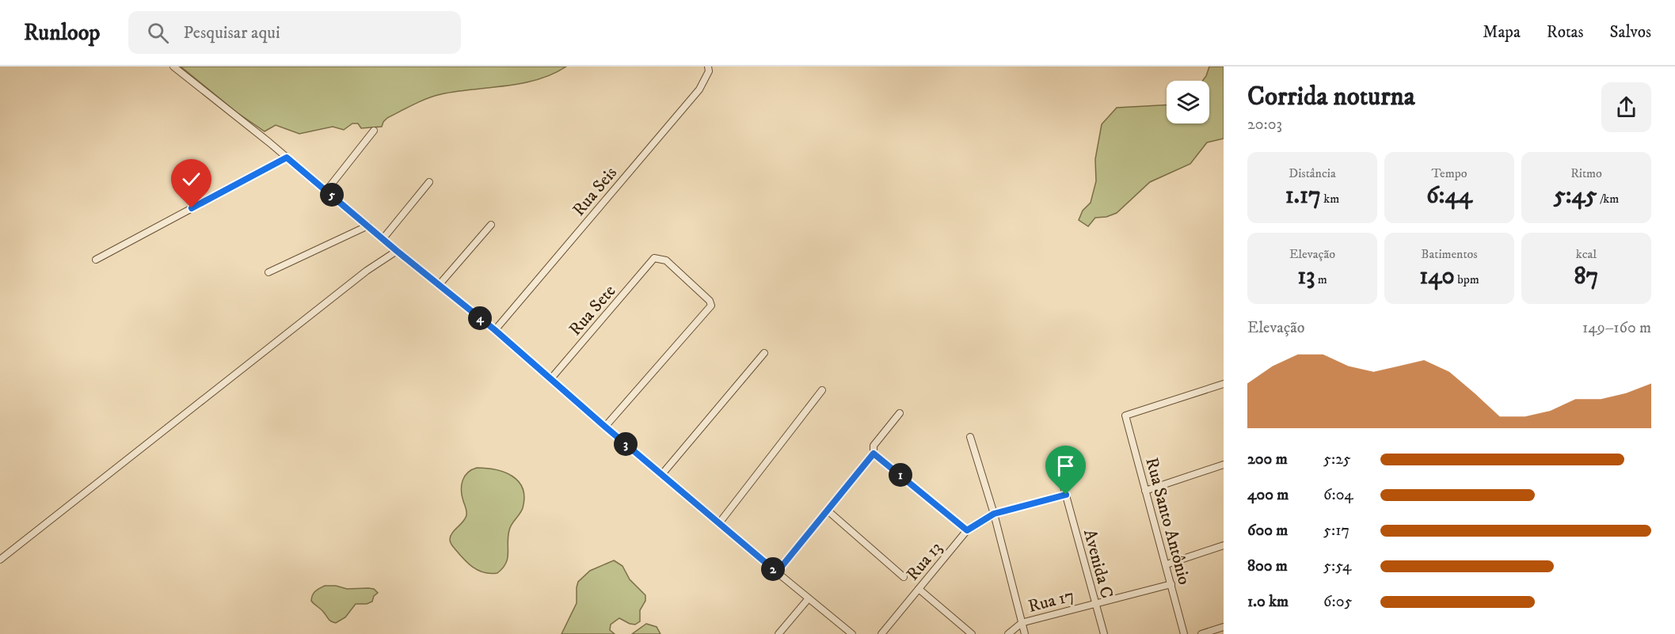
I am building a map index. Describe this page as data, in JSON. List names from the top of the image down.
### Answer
{
  "streets": {
    "street": [
      "Rua Seis",
      "Rua Sete",
      "Rua Santo Antônio",
      "Rua 13",
      "Avenida C",
      "Rua 17"
    ]
  },
  "crossings": [
    ["Rua Santo Antônio", "Rua 17"],
    ["Rua 13", "Avenida C"],
    ["Avenida C", "Rua 17"]
  ],
  "page": {
    "header": "Runloop",
    "search": "Pesquisar aqui",
    "nav": ["Mapa", "Rotas", "Salvos"],
    "heading": ["Corrida noturna", "20:03"],
    "stats": [
      ["Distância", "1.17 km"],
      ["Tempo", "6:44"],
      ["Ritmo", "5:45 /km"],
      ["Elevação", "13 m"],
      ["Batimentos", "140 bpm"],
      ["kcal", "87"]
    ],
    "pins": [
      "5",
      "4",
      "3",
      "1",
      "2"
    ],
    "chart": ["Elevação", "149–160 m"],
    "list": [
      {
        "name": "200 m",
        "note": "5:25"
      },
      {
        "name": "400 m",
        "note": "6:04"
      },
      {
        "name": "600 m",
        "note": "5:17"
      },
      {
        "name": "800 m",
        "note": "5:54"
      },
      {
        "name": "1.0 km",
        "note": "6:05"
      }
    ]
  }
}
